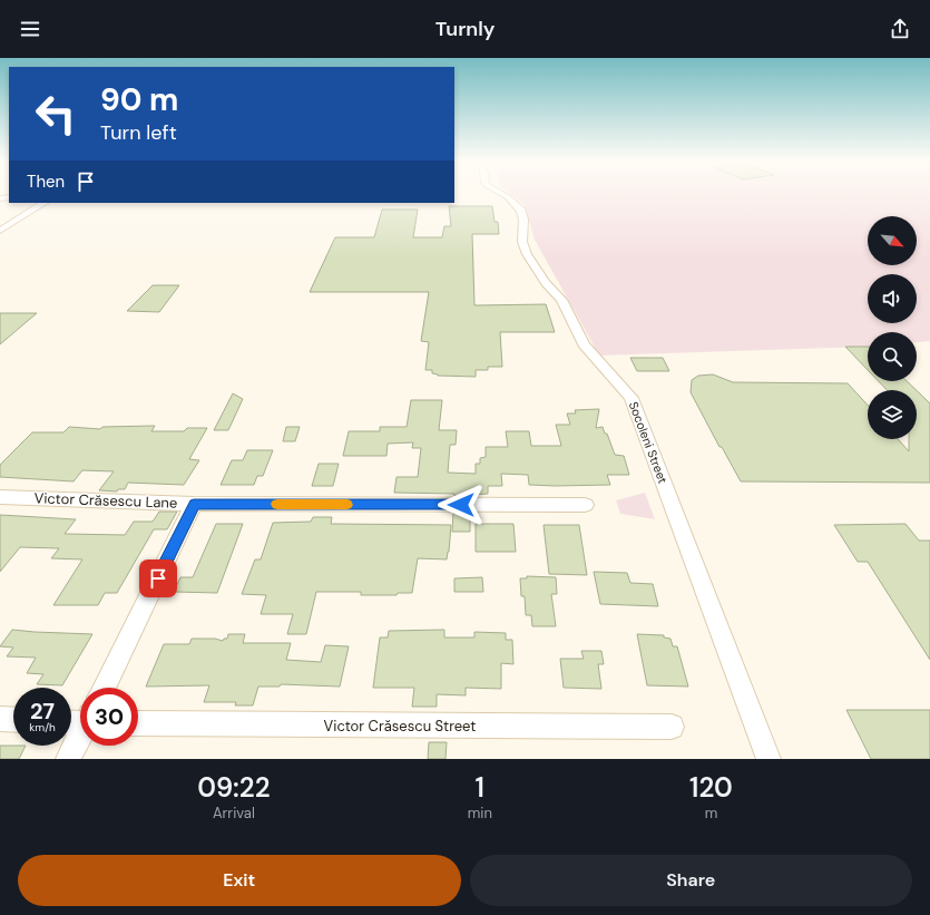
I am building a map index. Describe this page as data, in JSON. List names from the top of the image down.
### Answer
{
  "streets": {
    "street": ["Socoleni Street", "Victor Crăsescu Lane", "Victor Crăsescu Street"]
  },
  "north": "bottom right",
  "page": {
    "header": "Turnly",
    "turn": ["90 m", "Turn left"],
    "then": "Then",
    "speed": "27 km/h",
    "limit": "30",
    "eta": [
      "09:22",
      "Arrival",
      "1",
      "min",
      "120",
      "m"
    ],
    "buttons": ["Exit", "Share"]
  }
}
